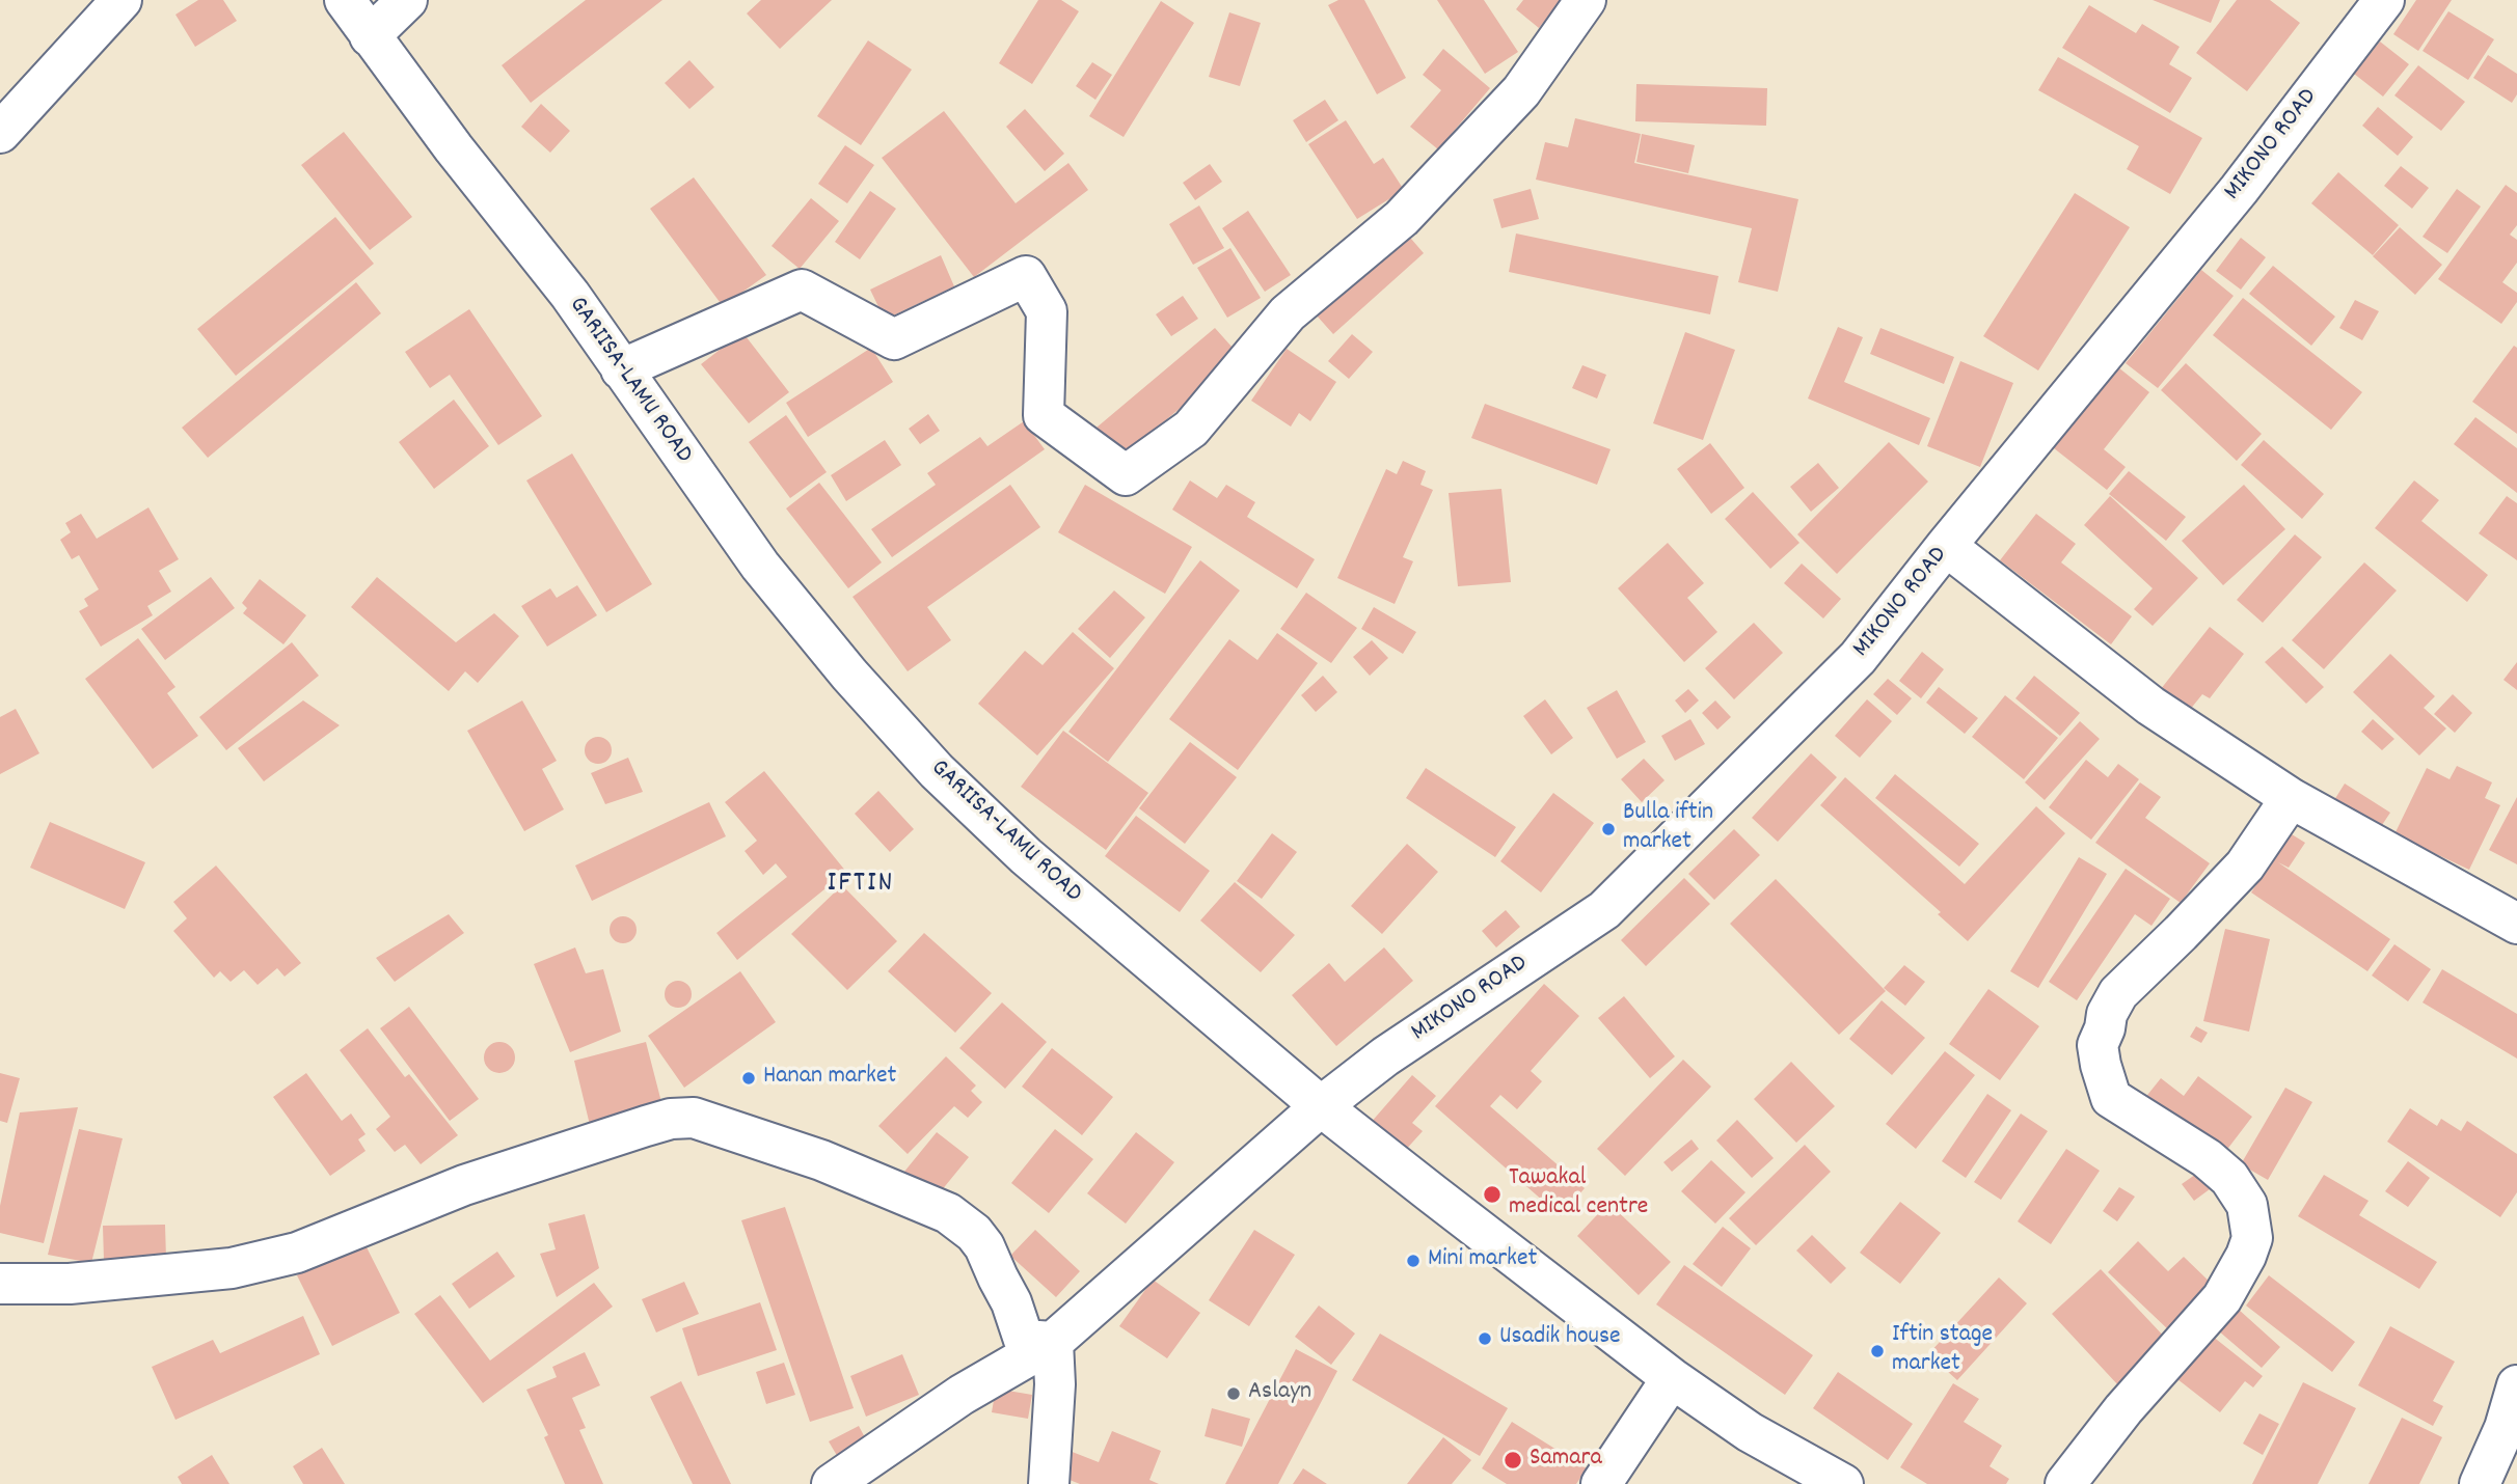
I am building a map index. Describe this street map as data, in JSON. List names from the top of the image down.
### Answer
{
  "streets": {
    "street": ["MIKONO ROAD", "GARIISA-LAMU ROAD"]
  },
  "crossings": [
    ["MIKONO ROAD", "GARIISA-LAMU ROAD"]
  ],
  "districts": ["IFTIN"],
  "places": [
    "Bulla iftin market",
    "Hanan market",
    "Tawakal medical centre",
    "Mini market",
    "Usadik house",
    "Iftin stage market",
    "Aslayn",
    "Samara"
  ]
}
